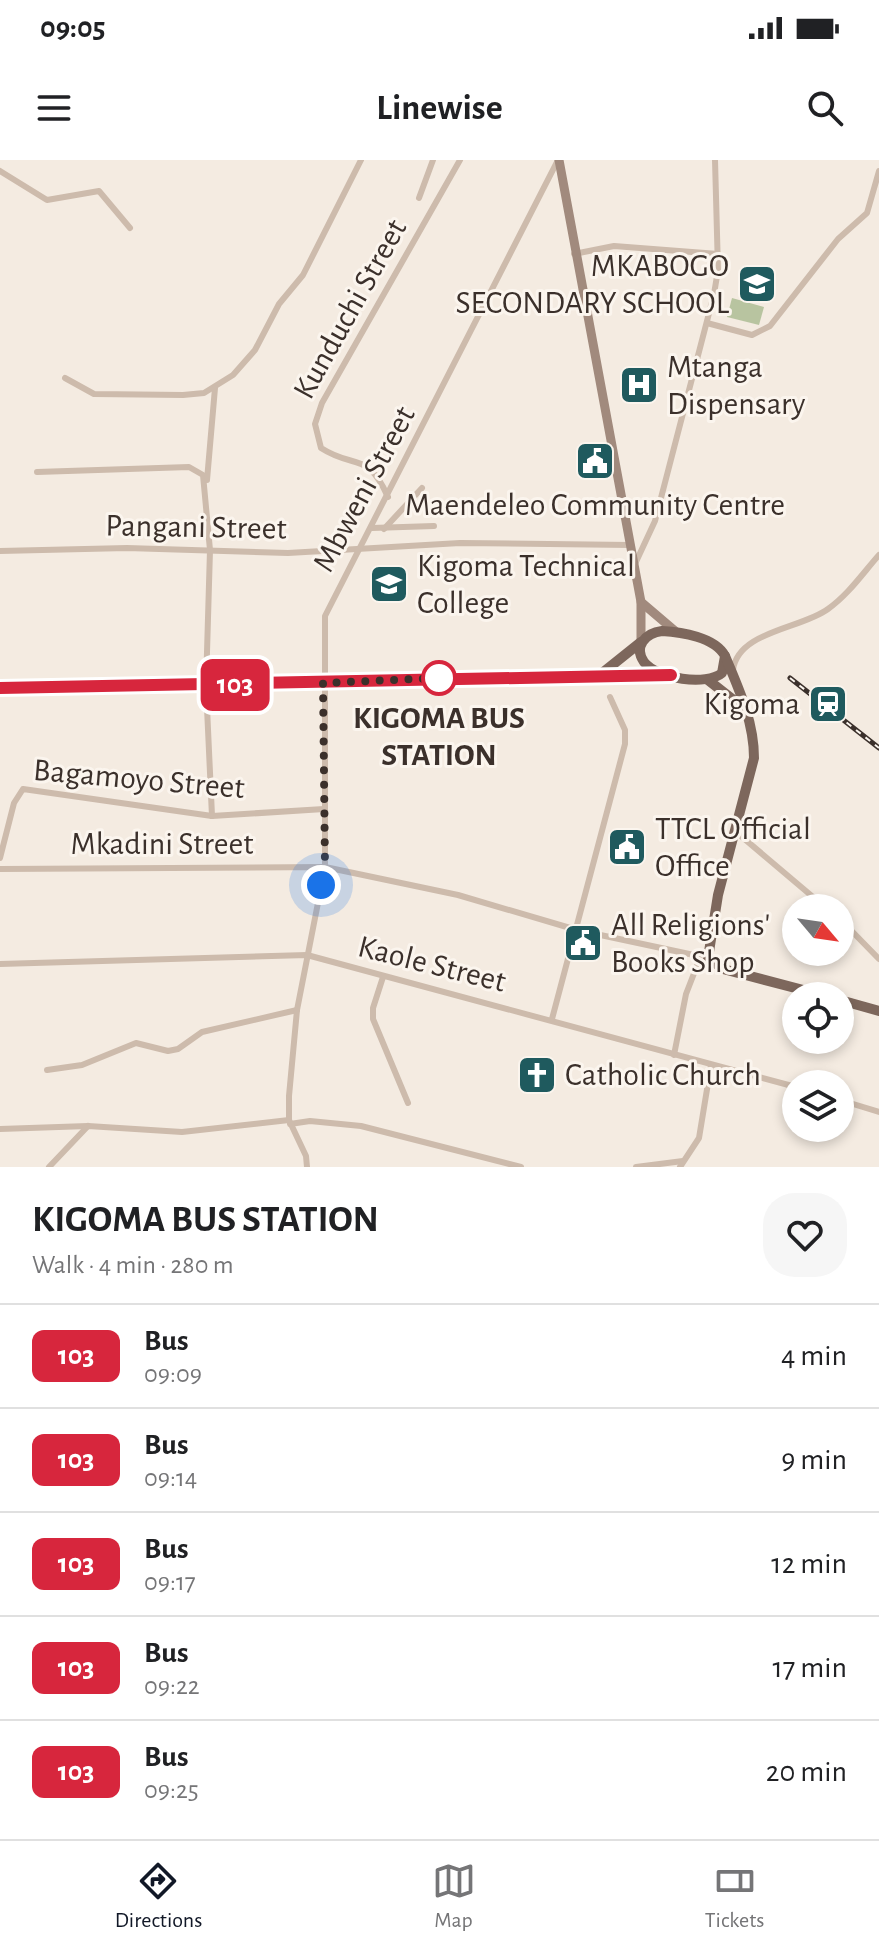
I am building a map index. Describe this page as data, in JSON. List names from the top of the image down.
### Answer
{
  "streets": {
    "street": [
      "Kunduchi Street",
      "Mbweni Street",
      "Pangani Street",
      "Bagamoyo Street",
      "Mkadini Street",
      "Kaole Street"
    ]
  },
  "crossings": [
    ["Kunduchi Street", "Mbweni Street"],
    ["Mbweni Street", "Pangani Street"],
    ["Mbweni Street", "Bagamoyo Street"],
    ["Mbweni Street", "Mkadini Street"],
    ["Mbweni Street", "Kaole Street"]
  ],
  "places": {
    "school or university": ["MKABOGO SECONDARY SCHOOL", "Kigoma Technical College"],
    "hospital": ["Mtanga Dispensary"],
    "public building": ["Maendeleo Community Centre", "TTCL Official Office", "All Religions' Books Shop"],
    "other": ["KIGOMA BUS STATION"],
    "station": ["Kigoma"],
    "church": ["Catholic Church"]
  },
  "lines": ["bus line 103"],
  "north": "bottom right",
  "page": {
    "status": "09:05",
    "header": "Linewise",
    "on_map": "103",
    "heading": ["KIGOMA BUS STATION", "Walk · 4 min · 280 m"],
    "list": [
      {
        "mark": "103",
        "name": "Bus",
        "note": "09:09",
        "value": "4 min"
      },
      {
        "mark": "103",
        "name": "Bus",
        "note": "09:14",
        "value": "9 min"
      },
      {
        "mark": "103",
        "name": "Bus",
        "note": "09:17",
        "value": "12 min"
      },
      {
        "mark": "103",
        "name": "Bus",
        "note": "09:22",
        "value": "17 min"
      },
      {
        "mark": "103",
        "name": "Bus",
        "note": "09:25",
        "value": "20 min"
      }
    ],
    "tabs": ["Directions", "Map", "Tickets"]
  }
}
